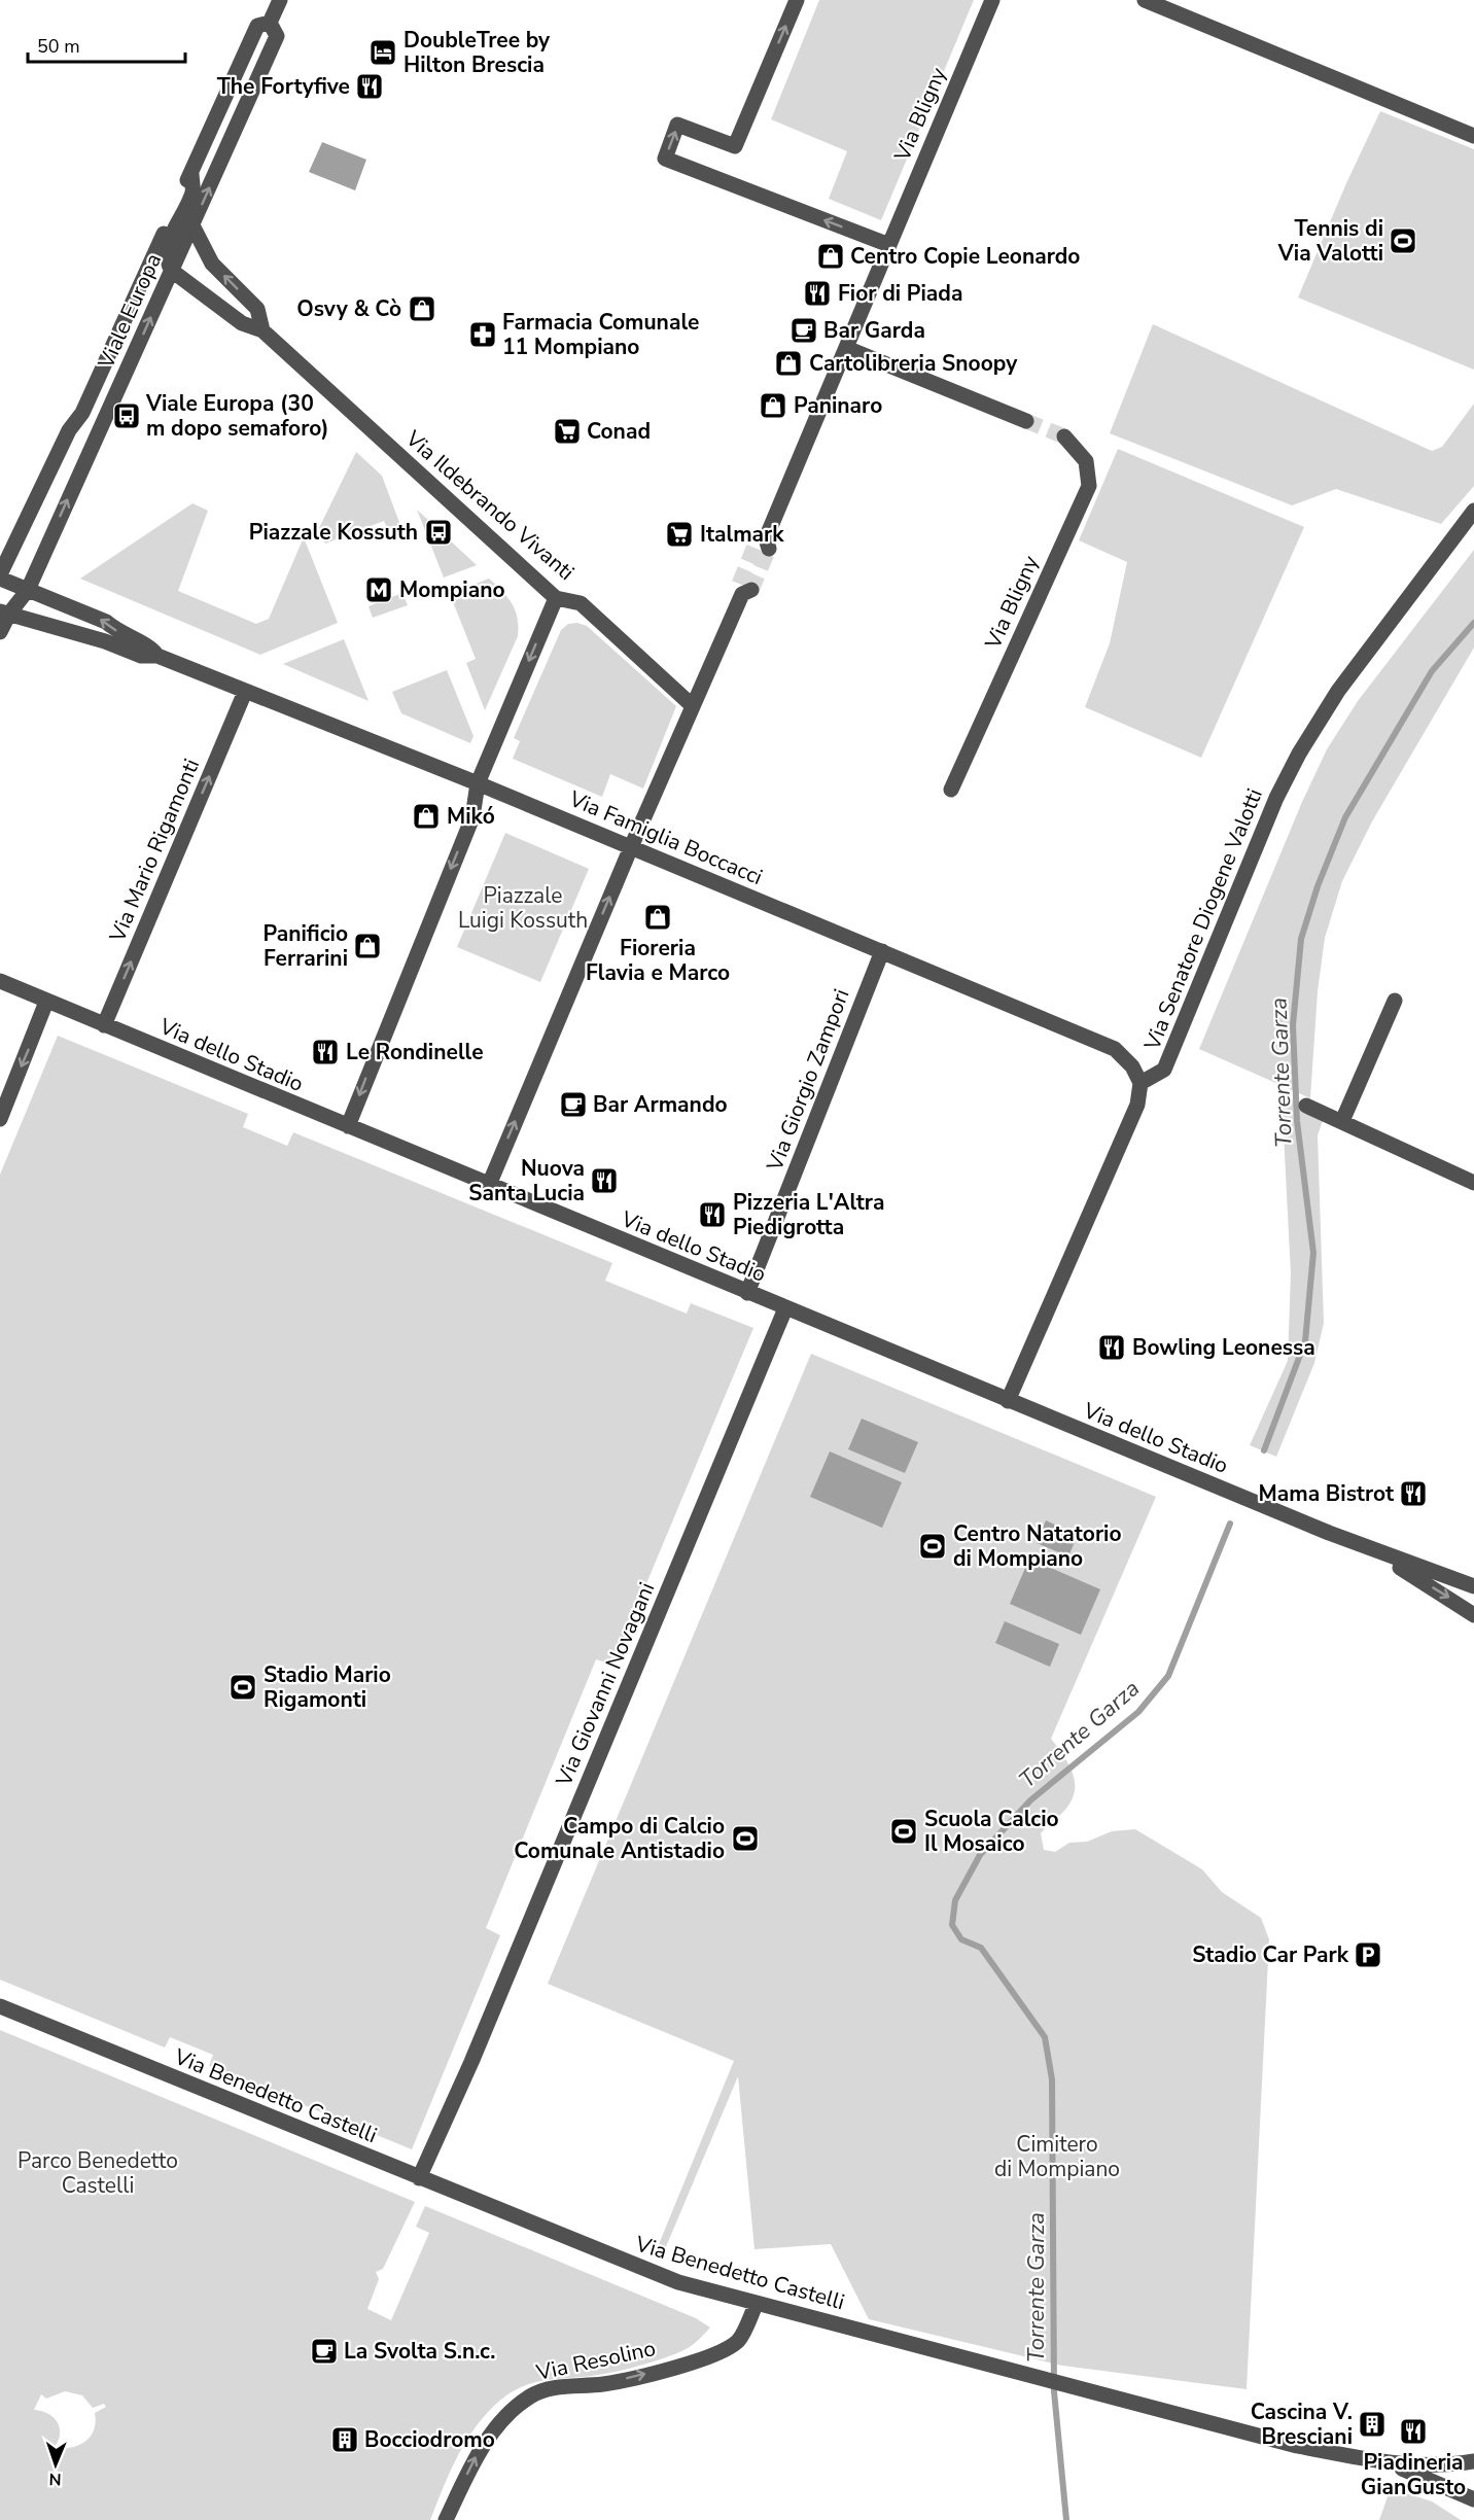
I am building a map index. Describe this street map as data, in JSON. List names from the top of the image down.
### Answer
{
  "streets": {
    "street": [
      "Via Bligny",
      "Viale Europa",
      "Via Ildebrando Vivanti",
      "Via Famiglia Boccacci",
      "Via Mario Rigamonti",
      "Via Senatore Diogene Valotti",
      "Via dello Stadio",
      "Via Giorgio Zampori",
      "Via Giovanni Novagani",
      "Via Benedetto Castelli",
      "Via Resolino"
    ]
  },
  "crossings": [
    ["Viale Europa", "Via Ildebrando Vivanti"],
    ["Viale Europa", "Via Famiglia Boccacci"],
    ["Via Famiglia Boccacci", "Via Mario Rigamonti"],
    ["Via Famiglia Boccacci", "Via Senatore Diogene Valotti"],
    ["Via Famiglia Boccacci", "Via Giorgio Zampori"],
    ["Via Mario Rigamonti", "Via dello Stadio"],
    ["Via dello Stadio", "Via Giorgio Zampori"],
    ["Via dello Stadio", "Via Giovanni Novagani"],
    ["Via Giovanni Novagani", "Via Benedetto Castelli"],
    ["Via Benedetto Castelli", "Via Resolino"]
  ],
  "one_way": ["Via Mario Rigamonti", "Via Resolino"],
  "water": ["Torrente Garza"],
  "parks": ["Piazzale Luigi Kossuth", "Cimitero di Mompiano", "Parco Benedetto Castelli"],
  "places": {
    "hotel": ["DoubleTree by Hilton Brescia"],
    "restaurant": [
      "The Fortyfive",
      "Fior di Piada",
      "Le Rondinelle",
      "Nuova Santa Lucia",
      "Pizzeria L'Altra Piedigrotta",
      "Bowling Leonessa",
      "Mama Bistrot",
      "Piadineria GianGusto"
    ],
    "sports": [
      "Tennis di Via Valotti",
      "Centro Natatorio di Mompiano",
      "Stadio Mario Rigamonti",
      "Scuola Calcio Il Mosaico",
      "Campo di Calcio Comunale Antistadio"
    ],
    "shop": [
      "Centro Copie Leonardo",
      "Osvy & Cò",
      "Cartolibreria Snoopy",
      "Paninaro",
      "Mikó",
      "Fioreria Flavia e Marco",
      "Panificio Ferrarini"
    ],
    "cafe": ["Bar Garda", "Bar Armando", "La Svolta S.n.c."],
    "pharmacy": ["Farmacia Comunale 11 Mompiano"],
    "bus stop": ["Viale Europa (30 m dopo semaforo)", "Piazzale Kossuth"],
    "supermarket": ["Conad", "Italmark"],
    "metro station": ["Mompiano"],
    "parking": ["Stadio Car Park"],
    "building": ["Cascina V. Bresciani", "Bocciodromo"]
  },
  "scale_bar": "50 m",
  "north": "bottom"
}
